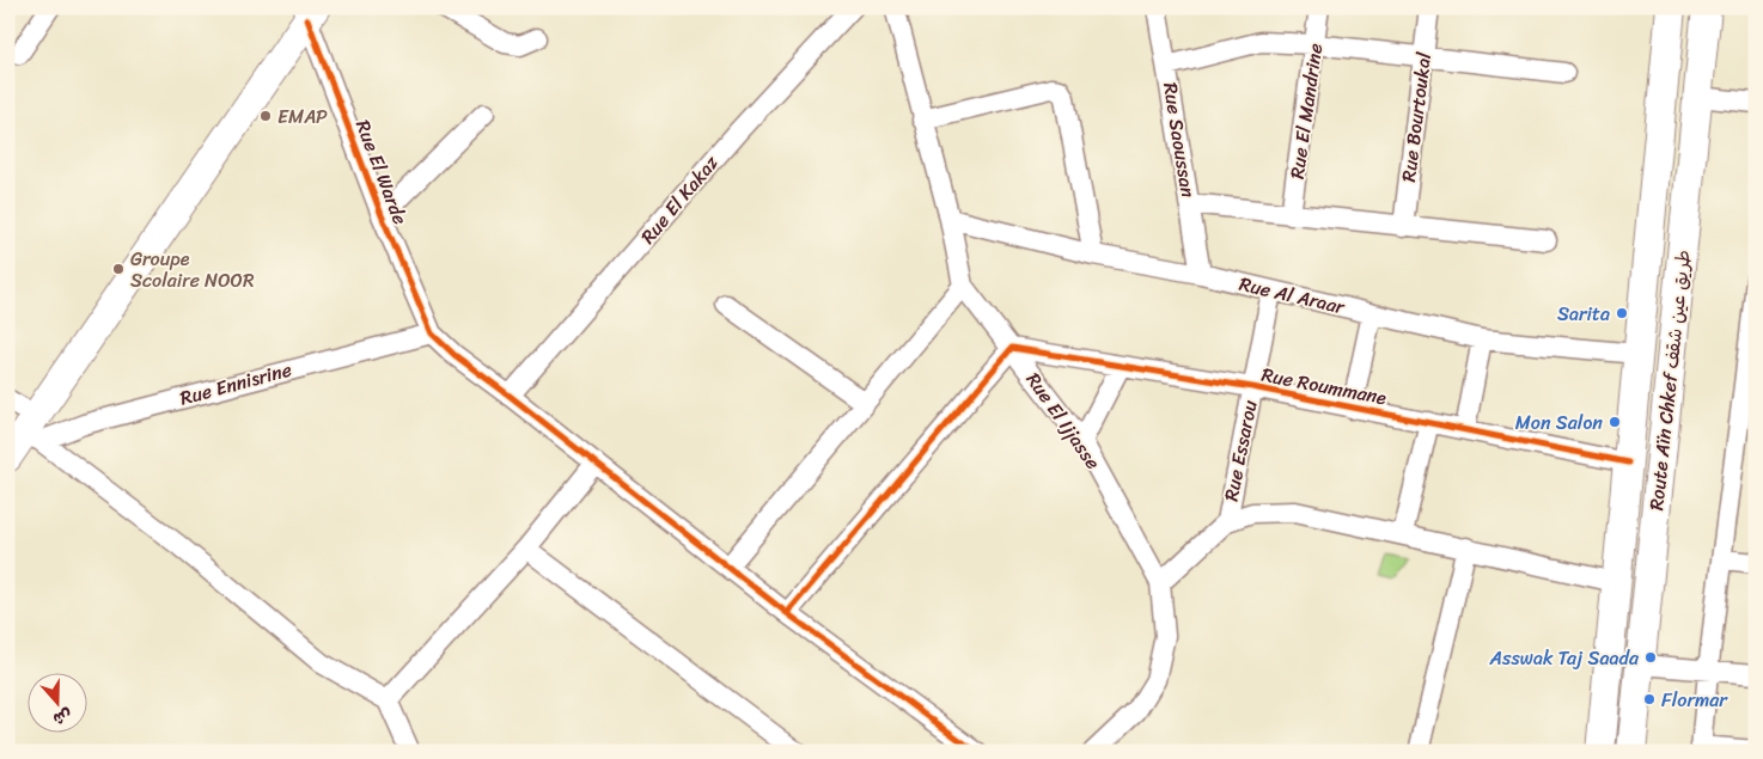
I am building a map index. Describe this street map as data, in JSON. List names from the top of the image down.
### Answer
{
  "streets": {
    "main road": ["Route Aïn Chkef طريق عين شقف"],
    "street": [
      "Rue El Mandrine",
      "Rue Bourtoukal",
      "Rue Saoussan",
      "Rue El Warde",
      "Rue El Kakaz",
      "Rue Al Araar",
      "Rue Ennisrine",
      "Rue Roummane",
      "Rue El Ijjasse",
      "Rue Essarou"
    ]
  },
  "crossings": [
    ["Rue Saoussan", "Rue Al Araar"],
    ["Rue El Warde", "Rue Ennisrine"],
    ["Rue Al Araar", "Route Aïn Chkef طريق عين شقف"],
    ["Rue Al Araar", "Rue El Ijjasse"],
    ["Rue Al Araar", "Rue Essarou"],
    ["Route Aïn Chkef طريق عين شقف", "Rue Roummane"],
    ["Rue Roummane", "Rue El Ijjasse"],
    ["Rue Roummane", "Rue Essarou"],
    ["Rue El Ijjasse", "Rue Essarou"]
  ],
  "places": [
    "EMAP",
    "Groupe Scolaire NOOR",
    "Sarita",
    "Mon Salon",
    "Asswak Taj Saada",
    "Flormar"
  ],
  "north": "bottom"
}
